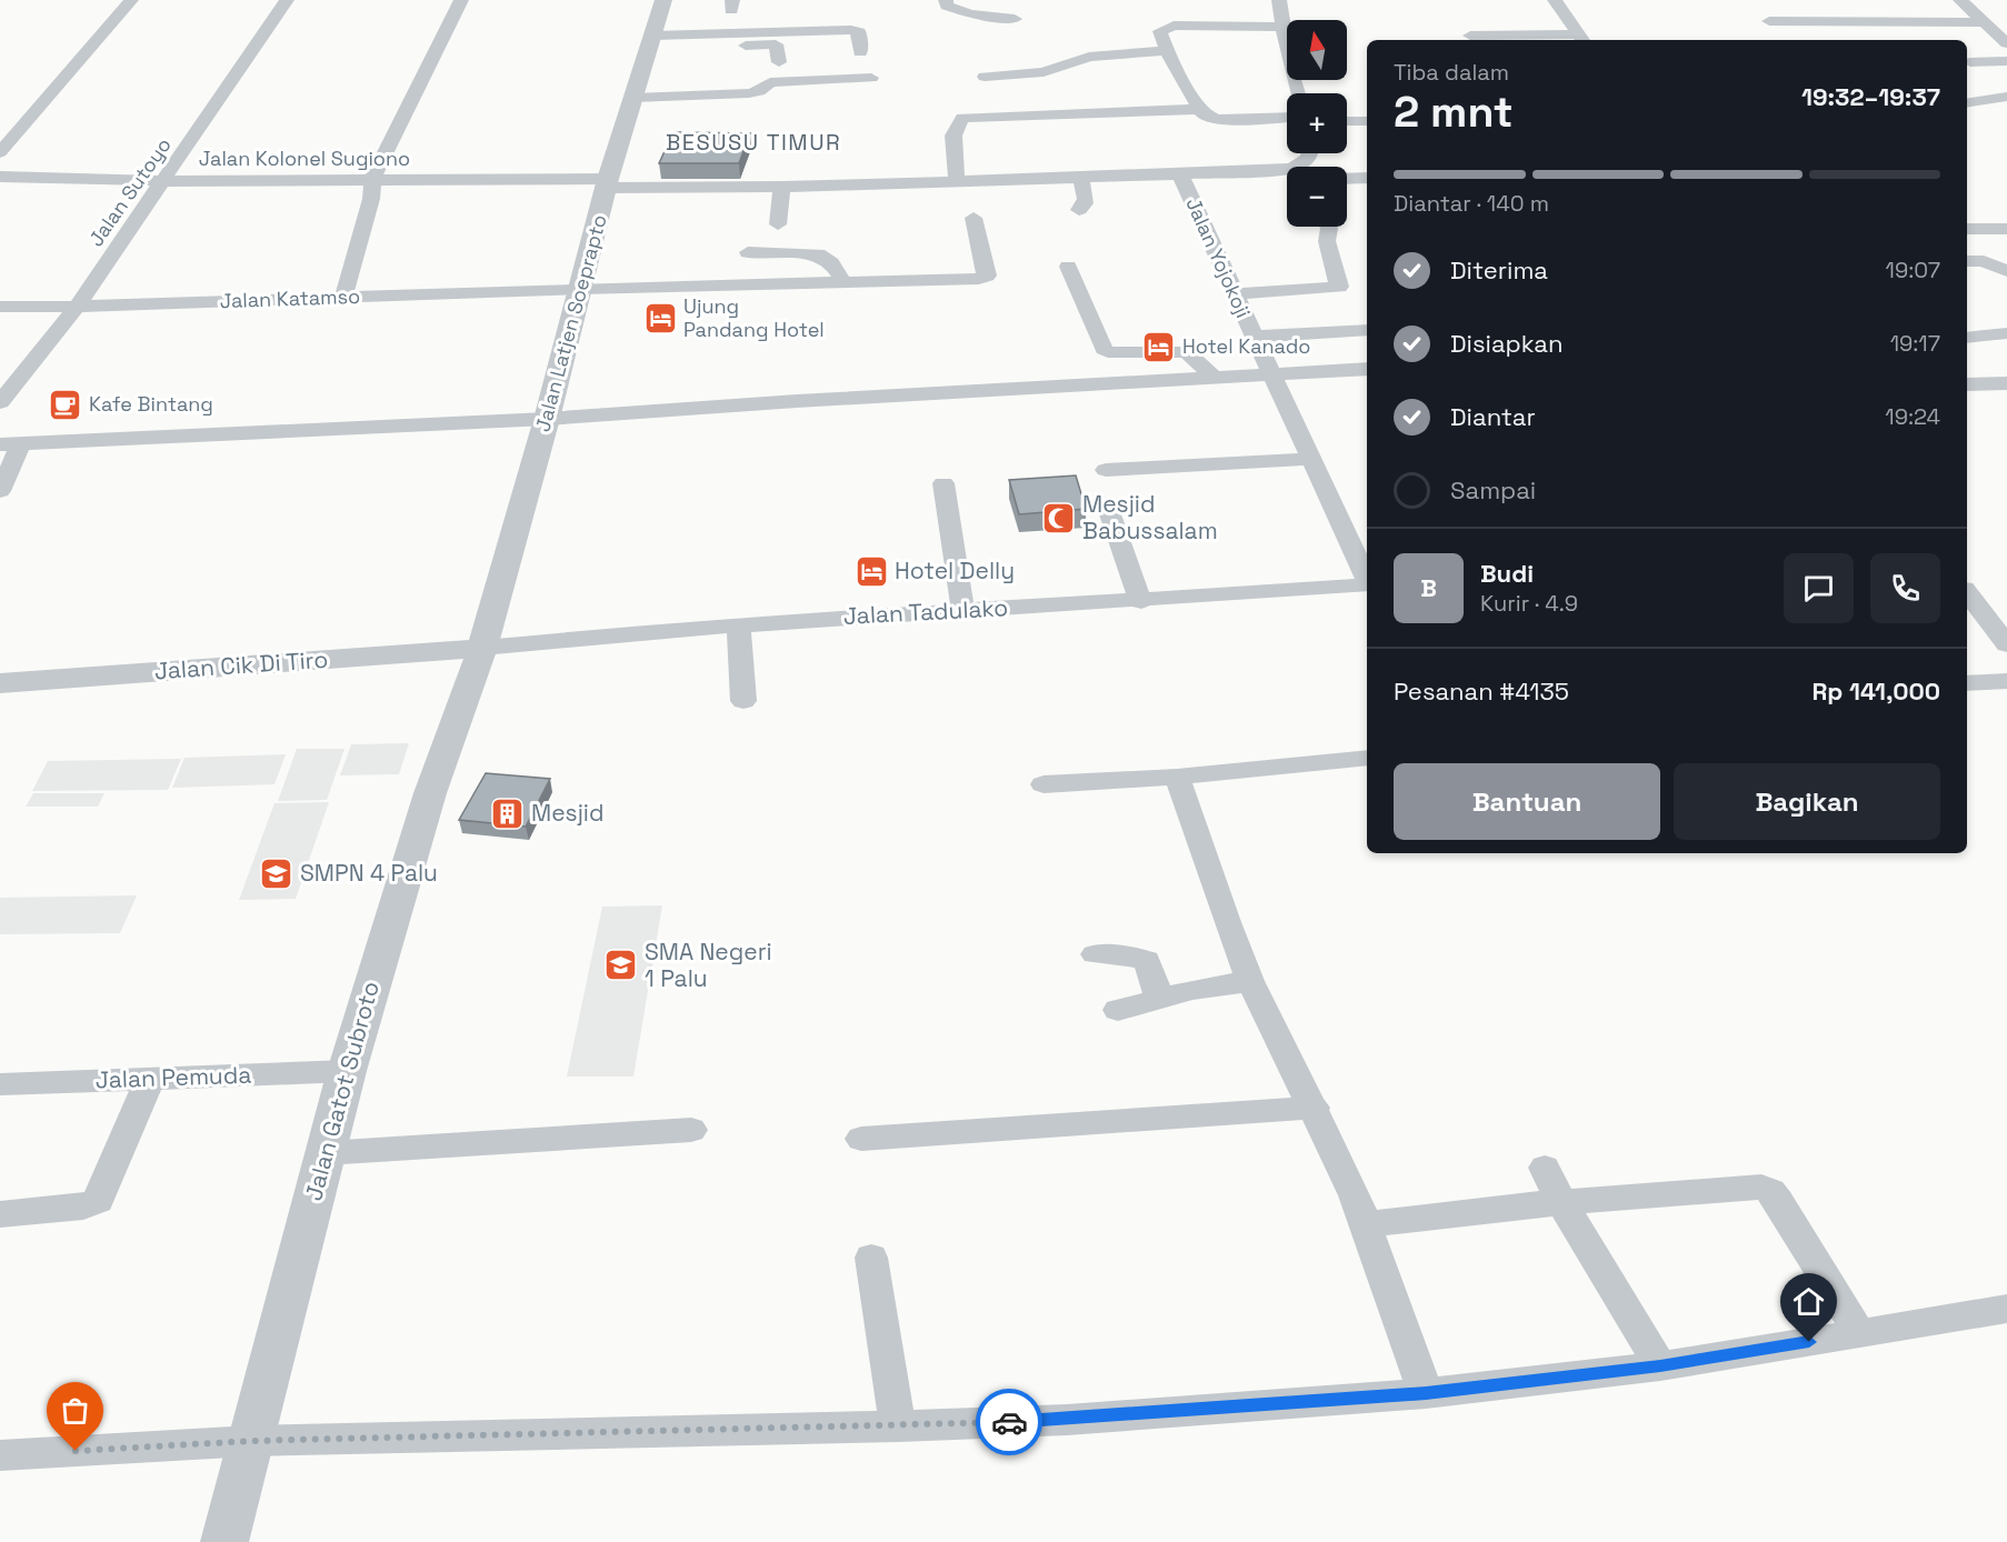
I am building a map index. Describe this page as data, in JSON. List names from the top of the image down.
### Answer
{
  "streets": {
    "street": [
      "Jalan Kolonel Sugiono",
      "Jalan Sutoyo",
      "Jalan Yojokoji",
      "Jalan Katamso",
      "Jalan Latjen Soeprapto",
      "Jalan Tadulako",
      "Jalan Cik Di Tiro",
      "Jalan Pemuda",
      "Jalan Gatot Subroto"
    ]
  },
  "crossings": [
    ["Jalan Kolonel Sugiono", "Jalan Sutoyo"],
    ["Jalan Kolonel Sugiono", "Jalan Yojokoji"],
    ["Jalan Kolonel Sugiono", "Jalan Latjen Soeprapto"],
    ["Jalan Sutoyo", "Jalan Katamso"],
    ["Jalan Katamso", "Jalan Latjen Soeprapto"],
    ["Jalan Latjen Soeprapto", "Jalan Tadulako"],
    ["Jalan Latjen Soeprapto", "Jalan Cik Di Tiro"],
    ["Jalan Latjen Soeprapto", "Jalan Gatot Subroto"],
    ["Jalan Tadulako", "Jalan Cik Di Tiro"],
    ["Jalan Tadulako", "Jalan Gatot Subroto"],
    ["Jalan Cik Di Tiro", "Jalan Gatot Subroto"],
    ["Jalan Pemuda", "Jalan Gatot Subroto"]
  ],
  "districts": ["BESUSU TIMUR"],
  "places": {
    "hotel": ["Ujung Pandang Hotel", "Hotel Kanado", "Hotel Delly"],
    "cafe": ["Kafe Bintang"],
    "mosque": ["Mesjid Babussalam"],
    "building": ["Mesjid"],
    "school or university": ["SMPN 4 Palu", "SMA Negeri 1 Palu"]
  },
  "north": "top",
  "page": {
    "map_buttons": ["+", "−"],
    "heading": ["2 mnt", "Tiba dalam", "19:32–19:37"],
    "panel": [
      "Budi",
      "Kurir · 4.9",
      "Pesanan #4135",
      "Rp 141,000"
    ],
    "bar": "Diantar · 140 m",
    "list": [
      ["Diterima", "19:07"],
      ["Disiapkan", "19:17"],
      ["Diantar", "19:24"],
      "Sampai"
    ],
    "round": "B",
    "buttons": ["Bantuan", "Bagikan"]
  }
}
